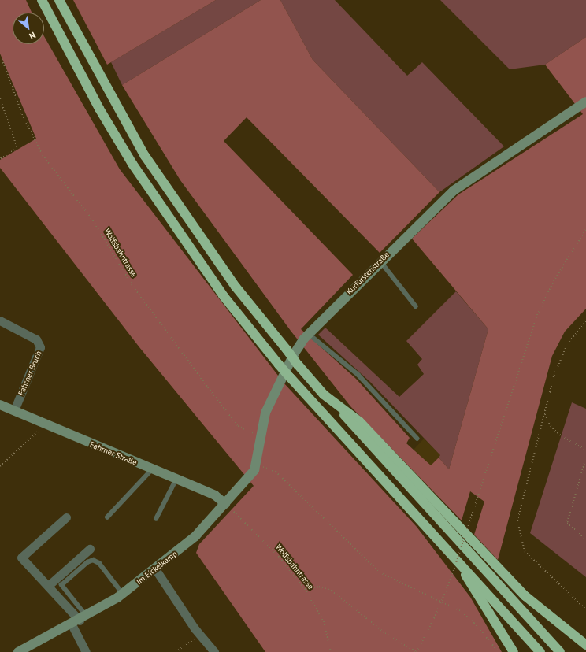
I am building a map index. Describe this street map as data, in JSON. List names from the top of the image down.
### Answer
{
  "streets": {
    "street": [
      "Kurfürstenstraße",
      "Fahrner Bruch",
      "Fahrner Straße",
      "Im Eickelkamp"
    ],
    "path": ["Wolfsbahntrasse"]
  },
  "crossings": [
    ["Wolfsbahntrasse", "Kurfürstenstraße"],
    ["Wolfsbahntrasse", "Fahrner Straße"],
    ["Wolfsbahntrasse", "Im Eickelkamp"],
    ["Fahrner Bruch", "Fahrner Straße"],
    ["Fahrner Straße", "Im Eickelkamp"]
  ],
  "north": "bottom right"
}
